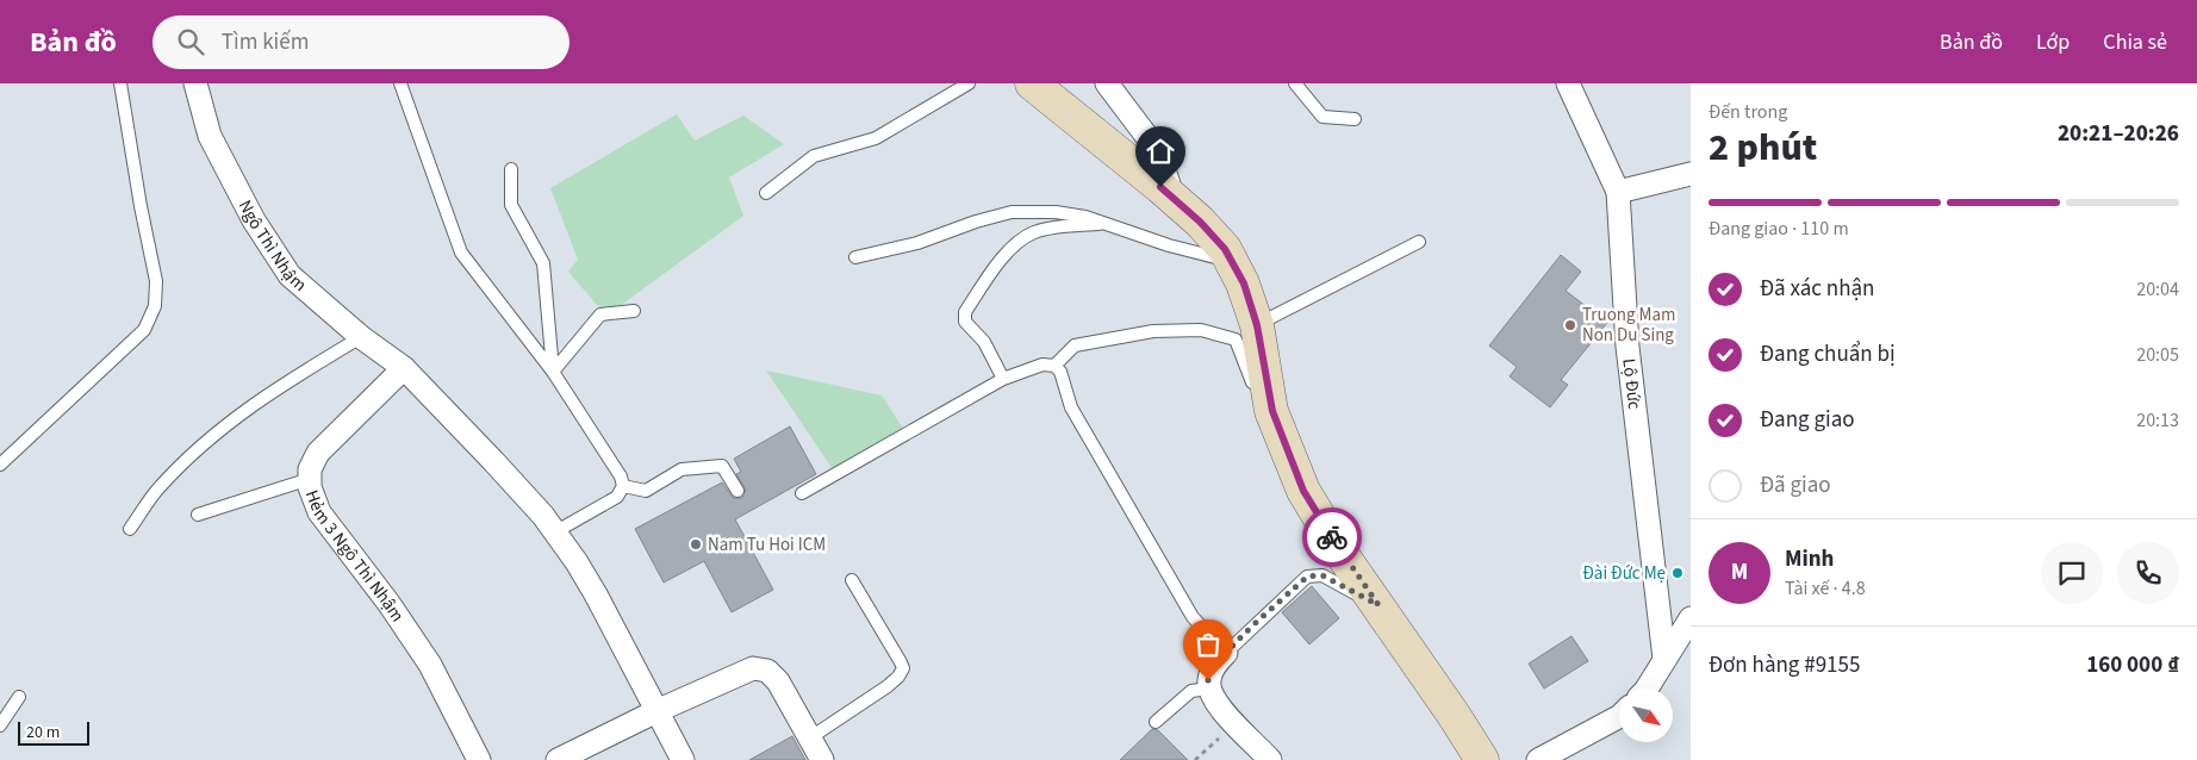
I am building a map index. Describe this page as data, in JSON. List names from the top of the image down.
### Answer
{
  "streets": {
    "street": ["Ngô Thì Nhậm", "Lộ Đức", "Hẻm 3 Ngô Thì Nhậm"]
  },
  "crossings": [
    ["Ngô Thì Nhậm", "Hẻm 3 Ngô Thì Nhậm"]
  ],
  "places": ["Truong Mam Non Du Sing", "Nam Tu Hoi ICM", "Đài Đức Mẹ"],
  "scale_bar": "20 m",
  "north": "bottom right",
  "page": {
    "header": "Bản đồ",
    "search": "Tìm kiếm",
    "nav": ["Bản đồ", "Lớp", "Chia sẻ"],
    "heading": ["2 phút", "Đến trong", "20:21–20:26"],
    "panel": [
      "Minh",
      "Tài xế · 4.8",
      "Đơn hàng #9155",
      "160 000 ₫"
    ],
    "bar": "Đang giao · 110 m",
    "list": [
      ["Đã xác nhận", "20:04"],
      ["Đang chuẩn bị", "20:05"],
      ["Đang giao", "20:13"],
      "Đã giao"
    ],
    "round": "M",
    "scale": "20 m"
  }
}
